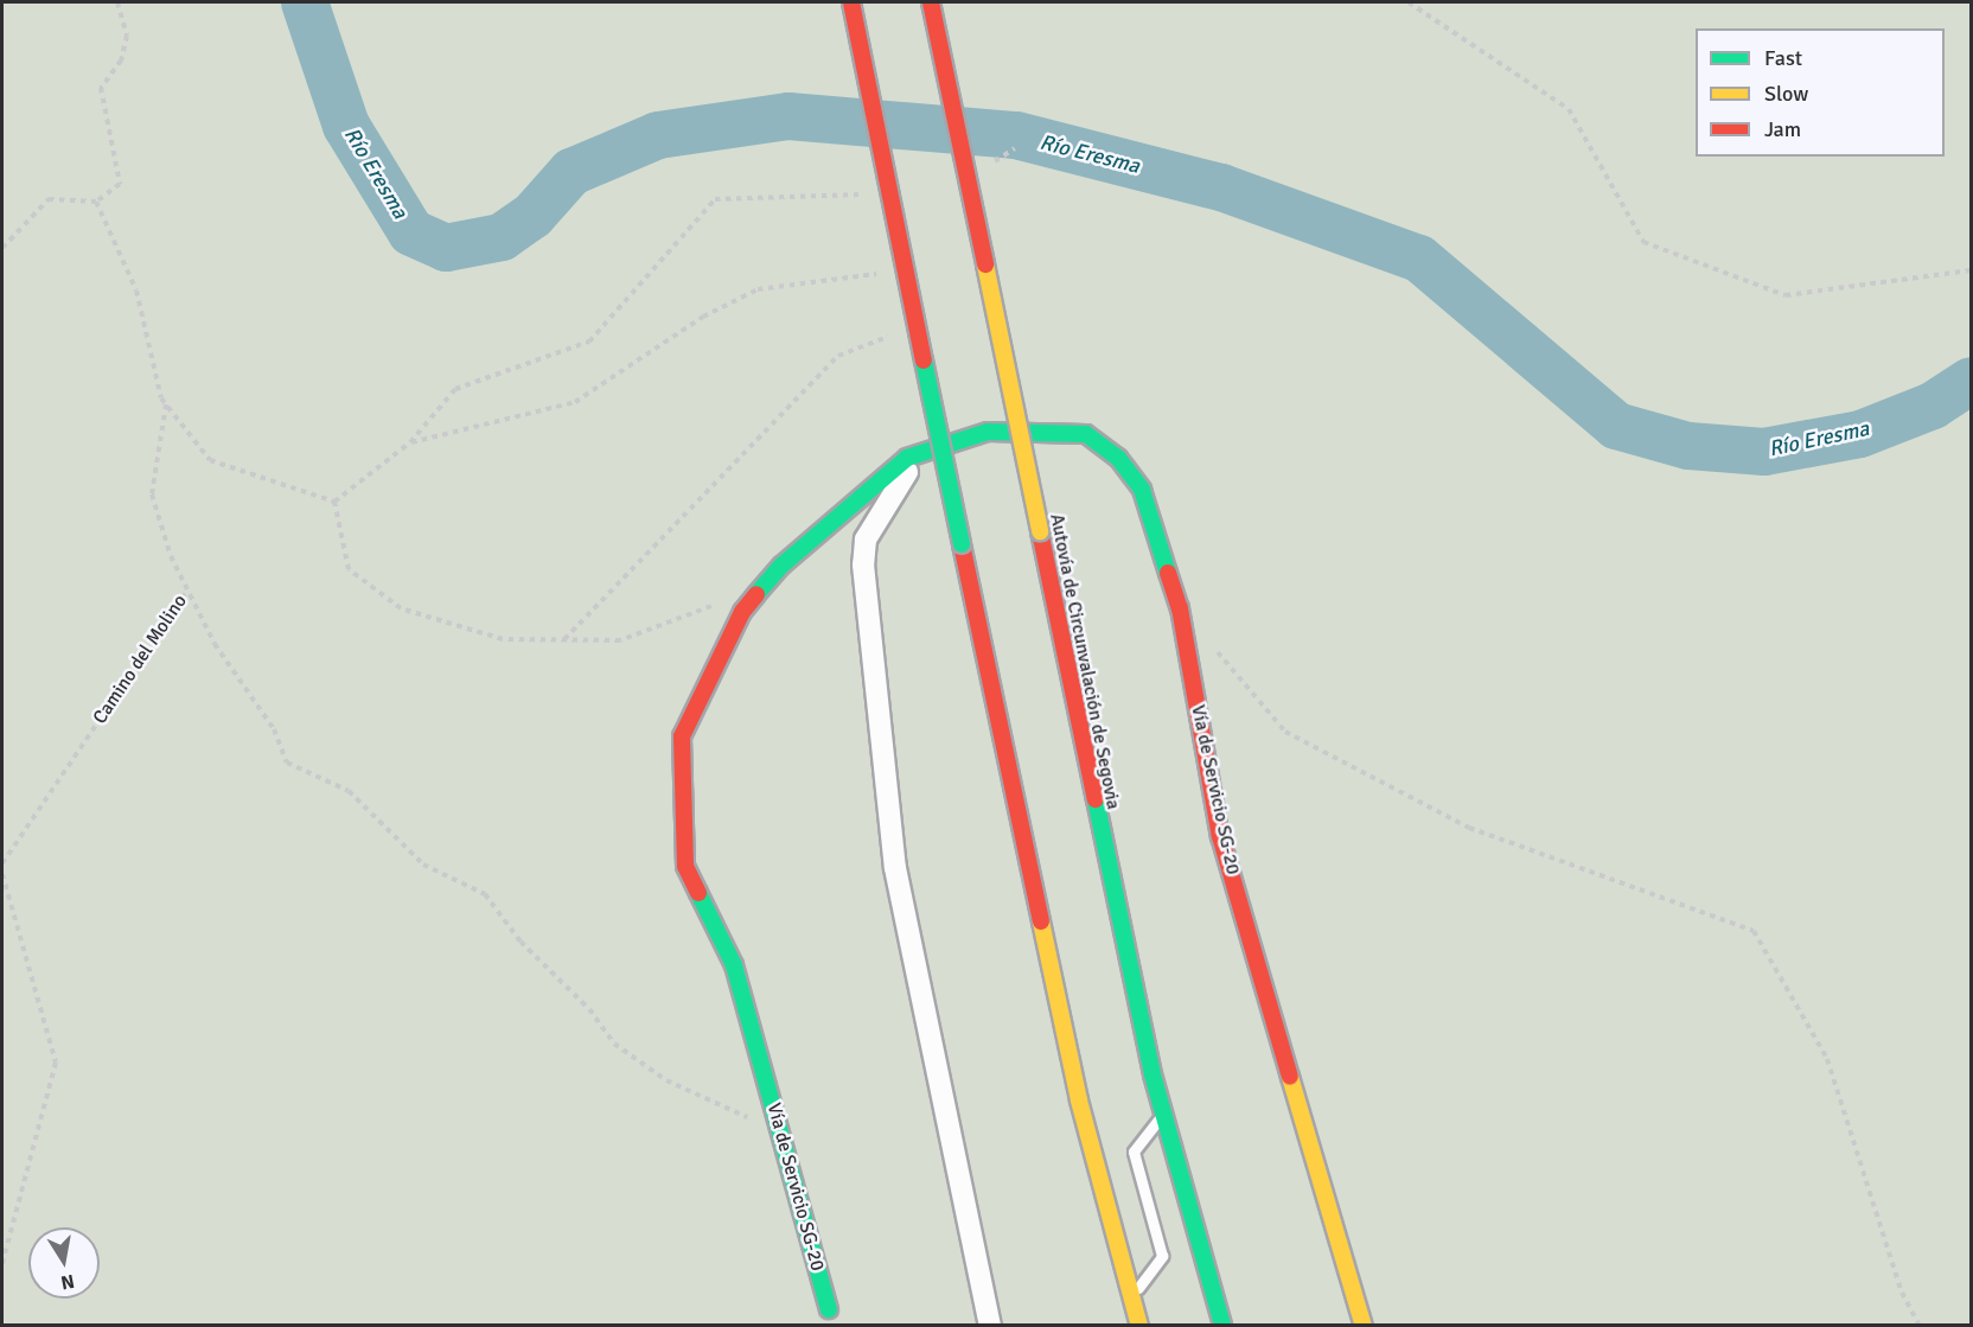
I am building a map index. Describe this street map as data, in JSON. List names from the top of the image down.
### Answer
{
  "streets": {
    "main road": ["Autovía de Circunvalación de Segovia", "Vía de Servicio SG-20"],
    "path": ["Camino del Molino"]
  },
  "water": ["Río Eresma"],
  "legend": ["Fast", "Slow", "Jam"],
  "north": "bottom"
}
